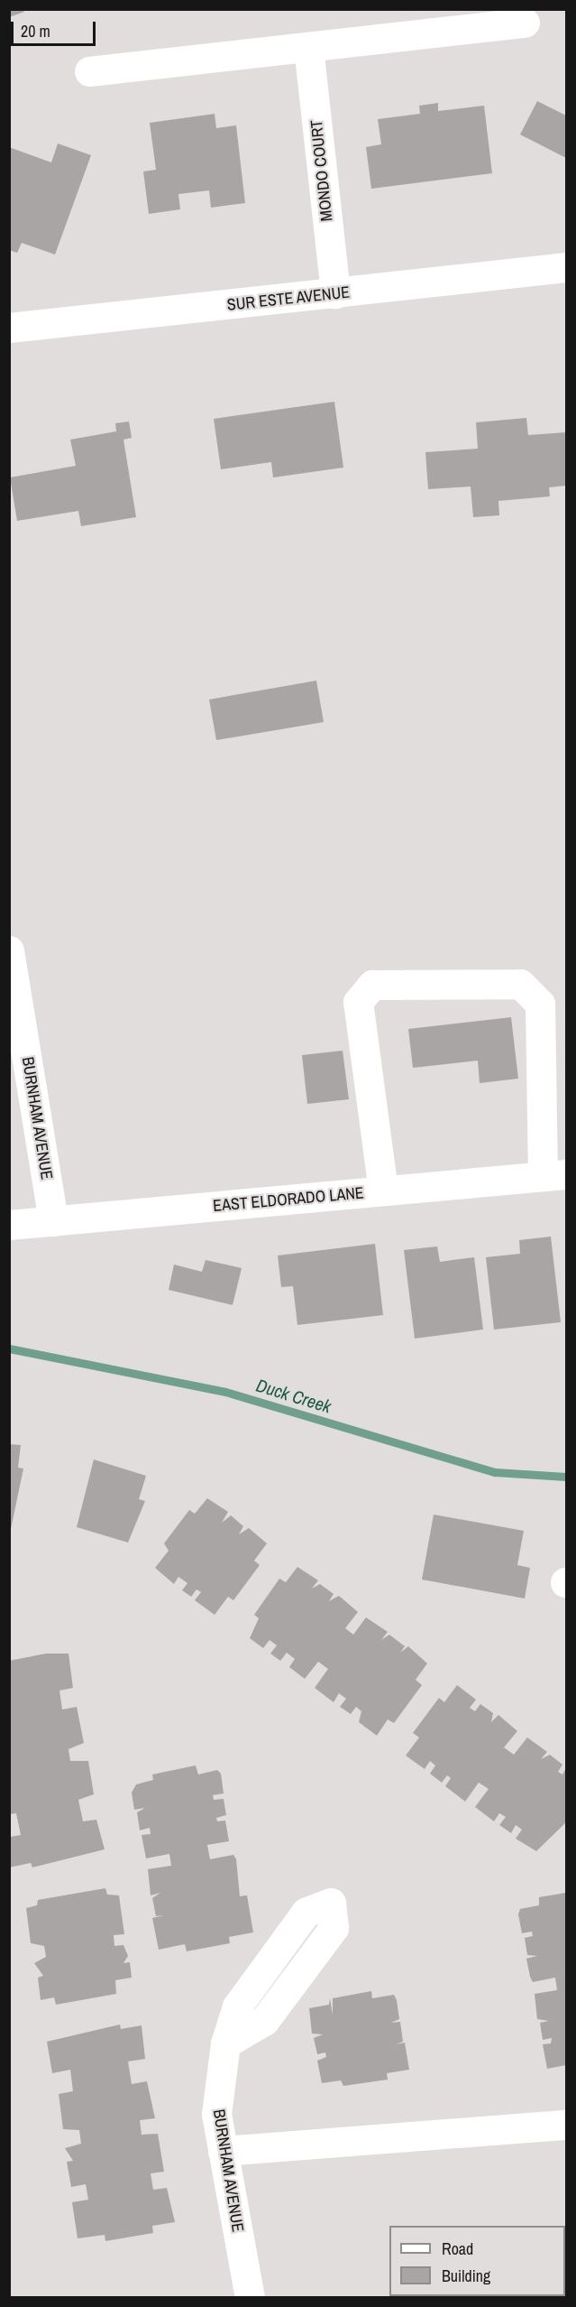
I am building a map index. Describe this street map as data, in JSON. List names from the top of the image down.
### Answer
{
  "streets": {
    "street": [
      "MONDO COURT",
      "SUR ESTE AVENUE",
      "BURNHAM AVENUE",
      "EAST ELDORADO LANE"
    ]
  },
  "crossings": [
    ["MONDO COURT", "SUR ESTE AVENUE"],
    ["BURNHAM AVENUE", "EAST ELDORADO LANE"]
  ],
  "water": ["Duck Creek"],
  "legend": ["Road", "Building"],
  "scale_bar": "20 m"
}
